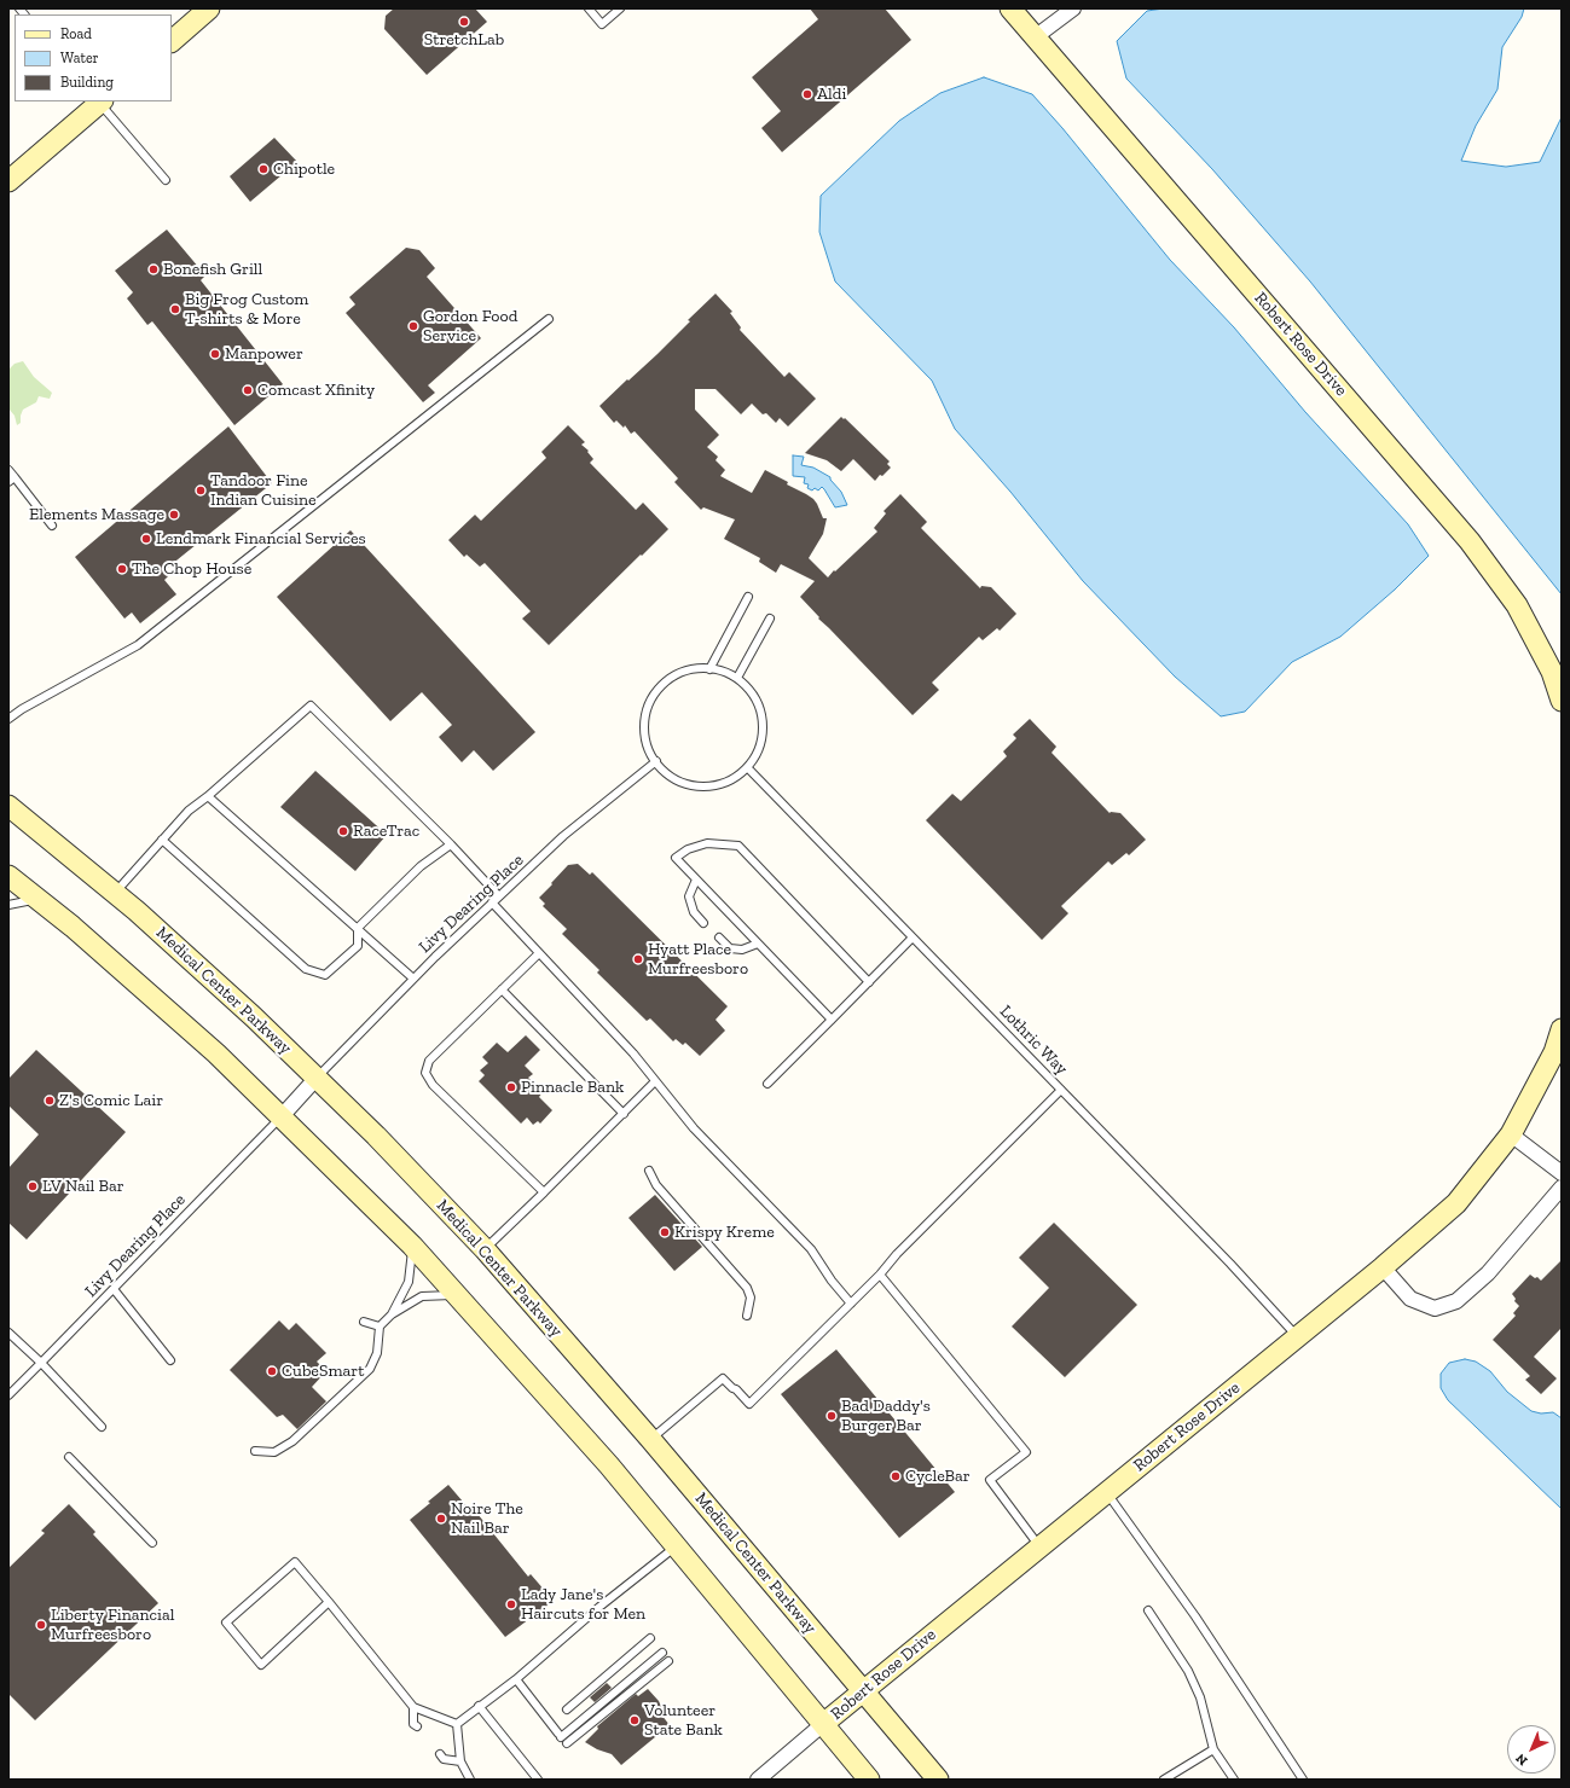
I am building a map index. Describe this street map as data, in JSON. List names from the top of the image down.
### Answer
{
  "streets": {
    "main road": ["Robert Rose Drive", "Medical Center Parkway"],
    "lane": ["Livy Dearing Place", "Lothric Way"]
  },
  "crossings": [
    ["Robert Rose Drive", "Medical Center Parkway"],
    ["Robert Rose Drive", "Lothric Way"],
    ["Livy Dearing Place", "Medical Center Parkway"],
    ["Livy Dearing Place", "Lothric Way"]
  ],
  "places": [
    "StretchLab",
    "Aldi",
    "Chipotle",
    "Bonefish Grill",
    "Big Frog Custom T-shirts & More",
    "Gordon Food Service",
    "Manpower",
    "Comcast Xfinity",
    "Tandoor Fine Indian Cuisine",
    "Elements Massage",
    "Lendmark Financial Services",
    "The Chop House",
    "RaceTrac",
    "Hyatt Place Murfreesboro",
    "Pinnacle Bank",
    "Z's Comic Lair",
    "LV Nail Bar",
    "Krispy Kreme",
    "CubeSmart",
    "Bad Daddy's Burger Bar",
    "CycleBar",
    "Noire The Nail Bar",
    "Lady Jane's Haircuts for Men",
    "Liberty Financial Murfreesboro",
    "Volunteer State Bank"
  ],
  "legend": ["Road", "Water", "Building"],
  "north": "bottom left"
}
